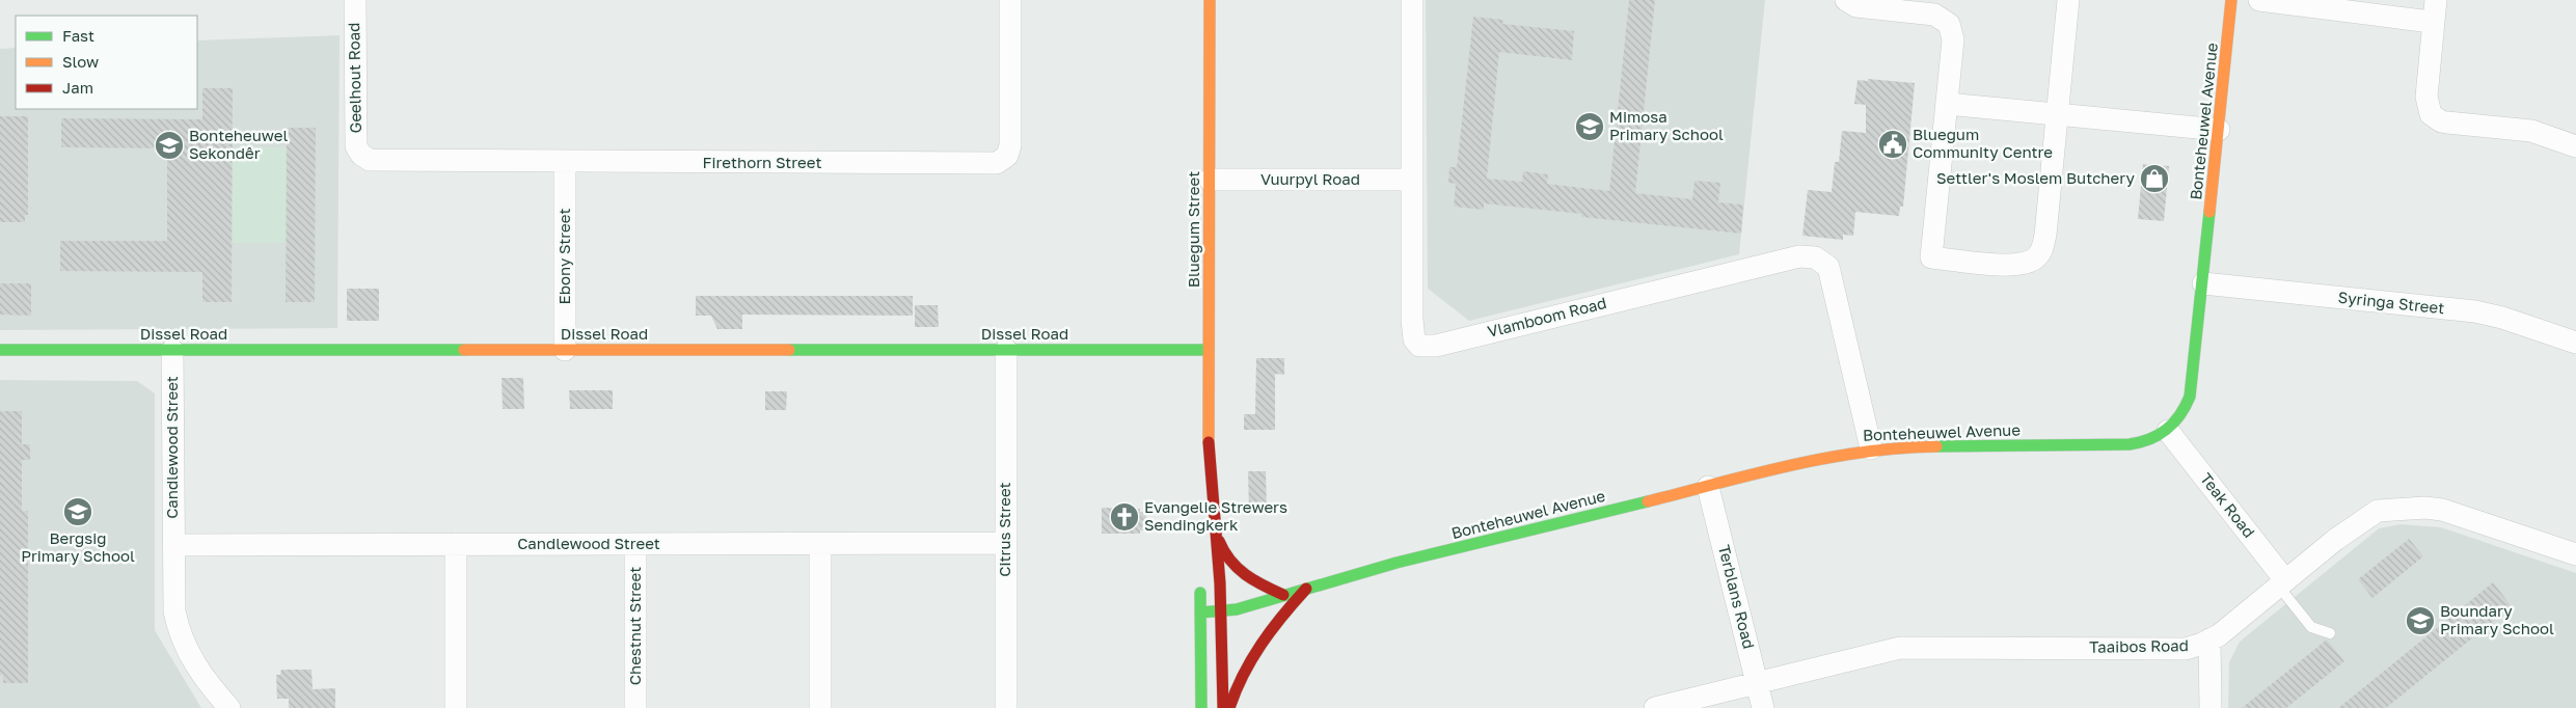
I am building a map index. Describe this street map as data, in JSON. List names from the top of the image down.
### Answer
{
  "streets": {
    "street": [
      "Geelhout Road",
      "Bonteheuwel Avenue",
      "Firethorn Street",
      "Vuurpyl Road",
      "Bluegum Street",
      "Ebony Street",
      "Syringa Street",
      "Vlamboom Road",
      "Dissel Road",
      "Candlewood Street",
      "Teak Road",
      "Citrus Street",
      "Terblans Road",
      "Chestnut Street",
      "Taaibos Road"
    ]
  },
  "crossings": [
    ["Geelhout Road", "Firethorn Street"],
    ["Bonteheuwel Avenue", "Bluegum Street"],
    ["Bonteheuwel Avenue", "Syringa Street"],
    ["Bonteheuwel Avenue", "Vlamboom Road"],
    ["Bonteheuwel Avenue", "Teak Road"],
    ["Bonteheuwel Avenue", "Terblans Road"],
    ["Firethorn Street", "Ebony Street"],
    ["Vuurpyl Road", "Bluegum Street"],
    ["Vuurpyl Road", "Vlamboom Road"],
    ["Bluegum Street", "Dissel Road"],
    ["Ebony Street", "Dissel Road"],
    ["Dissel Road", "Candlewood Street"],
    ["Dissel Road", "Citrus Street"],
    ["Candlewood Street", "Citrus Street"],
    ["Candlewood Street", "Chestnut Street"],
    ["Teak Road", "Taaibos Road"],
    ["Terblans Road", "Taaibos Road"]
  ],
  "places": {
    "school or university": [
      "Mimosa Primary School",
      "Bonteheuwel Sekondêr",
      "Bergsig Primary School",
      "Boundary Primary School"
    ],
    "public building": ["Bluegum Community Centre"],
    "shop": ["Settler's Moslem Butchery"],
    "church": ["Evangelie Strewers Sendingkerk"]
  },
  "legend": ["Fast", "Slow", "Jam"]
}
